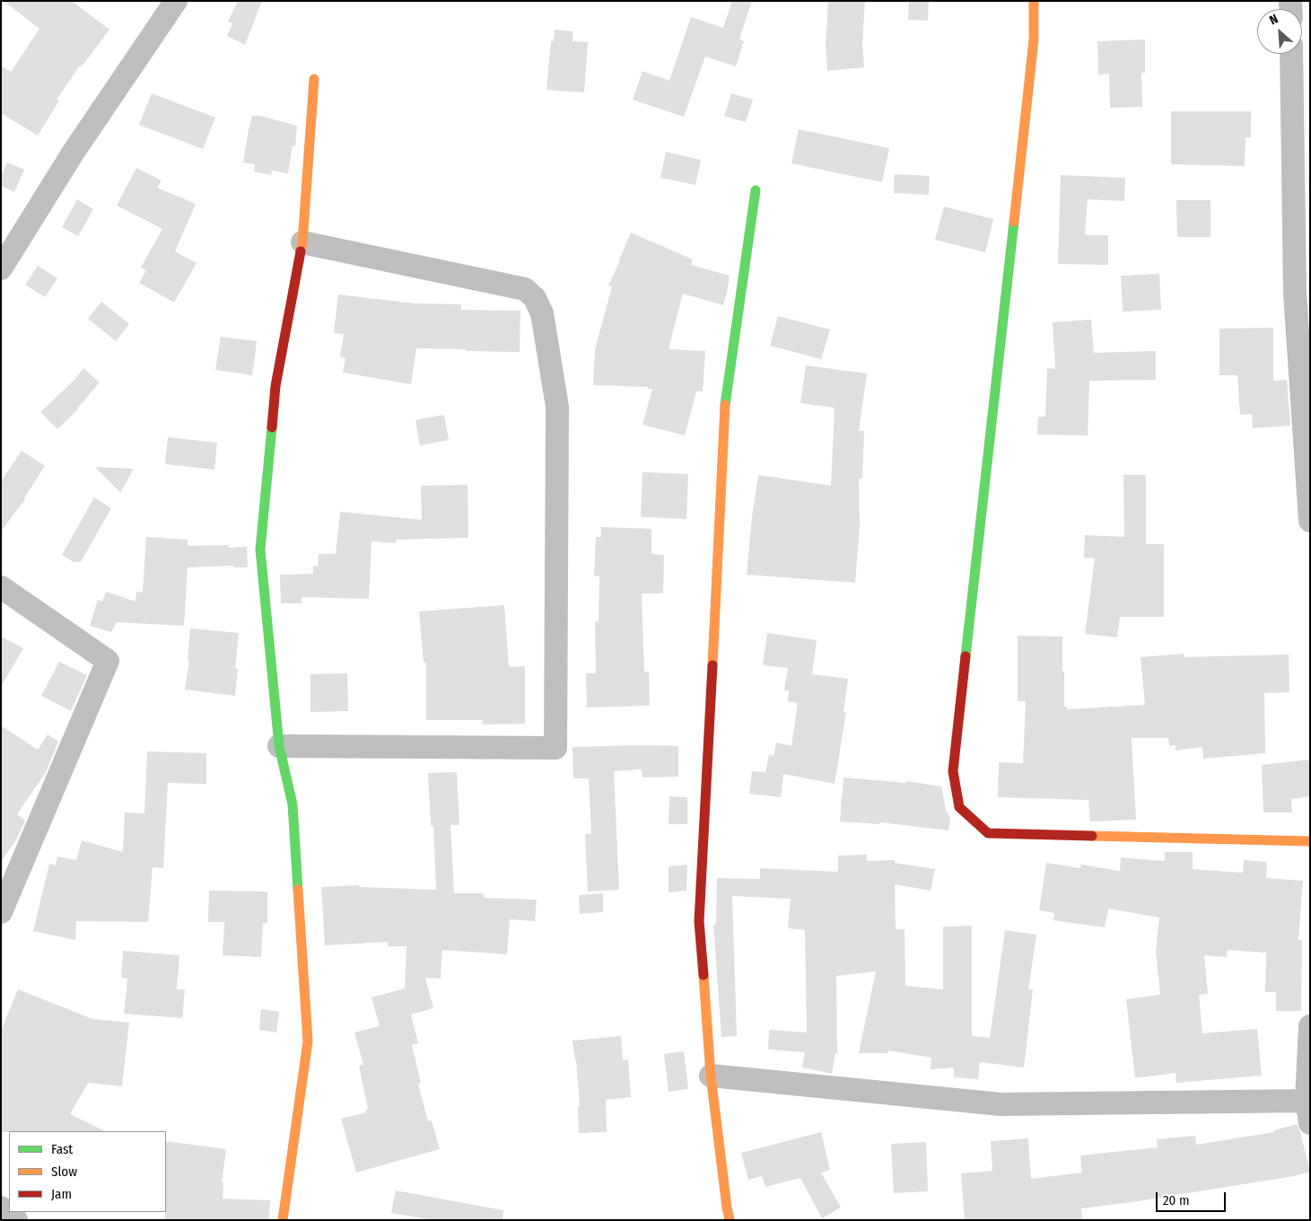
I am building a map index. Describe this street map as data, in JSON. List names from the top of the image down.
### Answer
{
  "legend": ["Fast", "Slow", "Jam"],
  "scale_bar": "20 m",
  "north": "top left"
}
